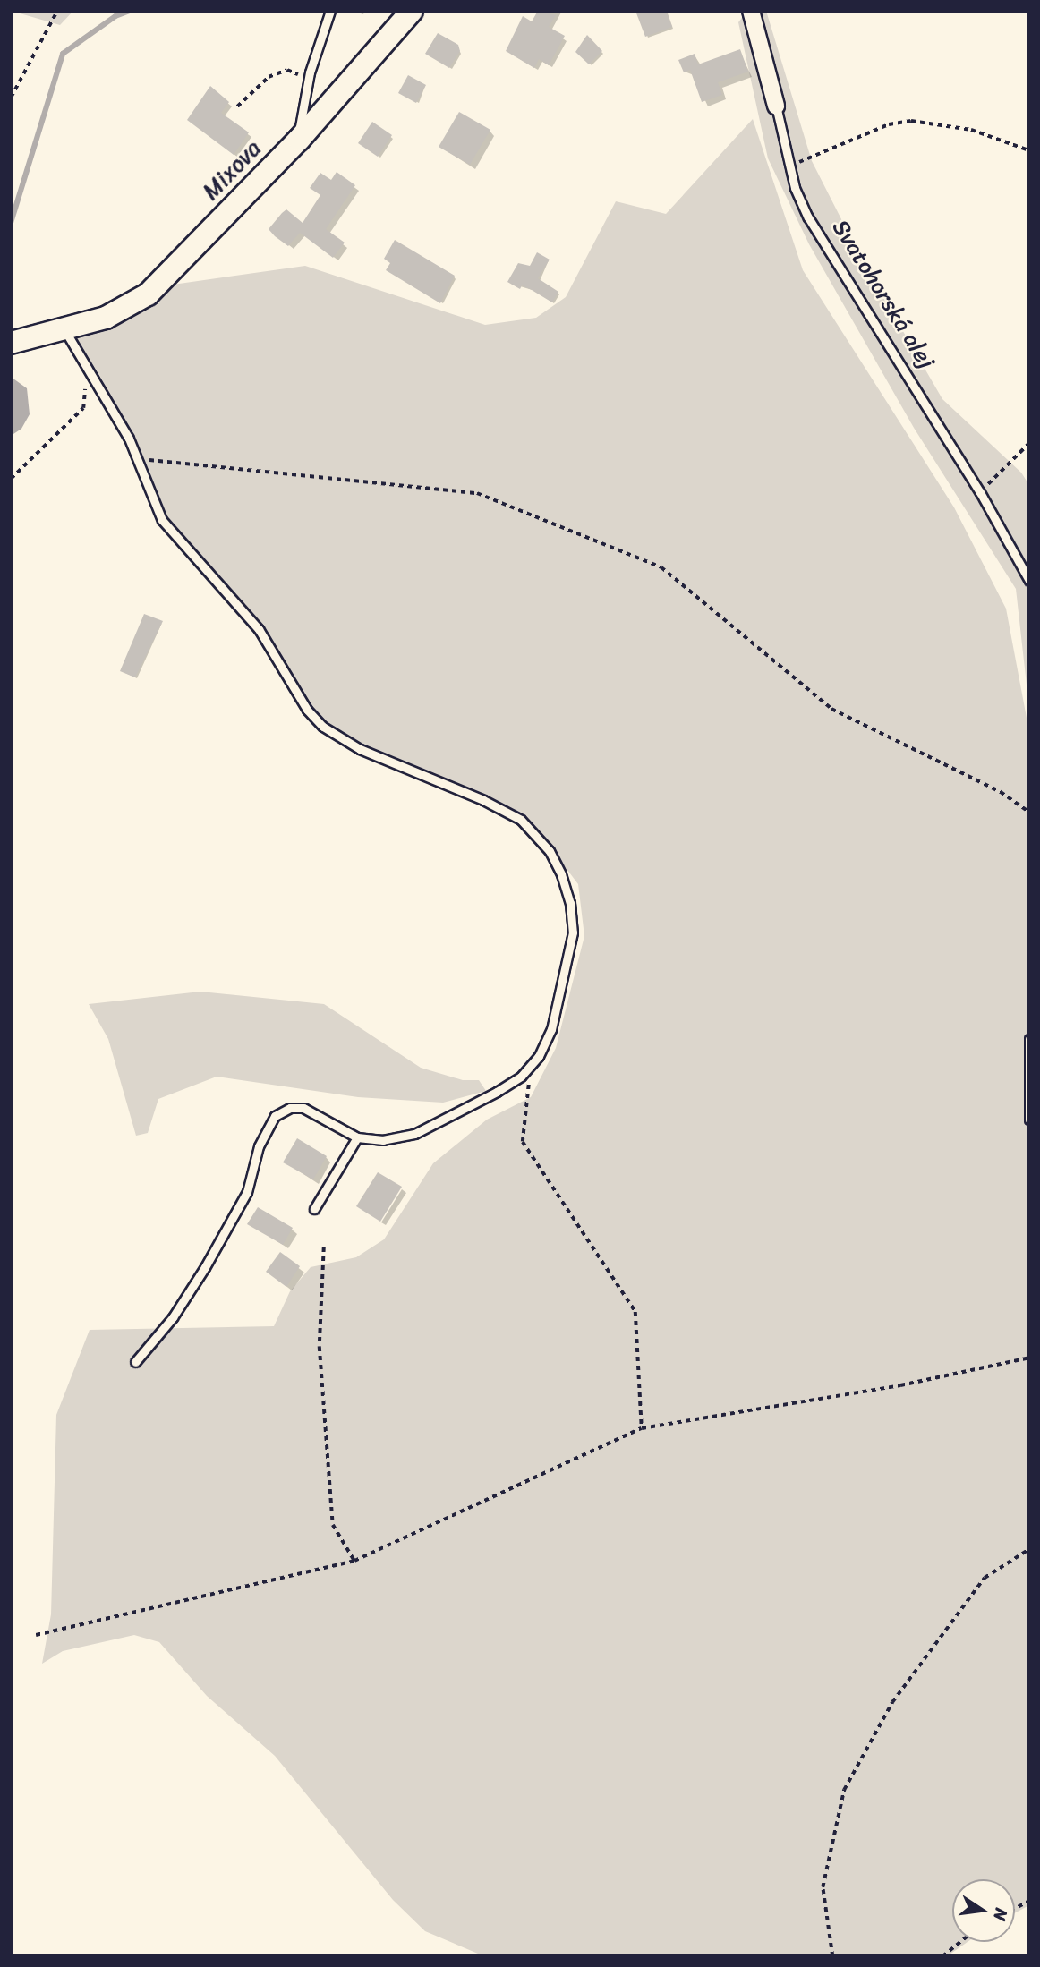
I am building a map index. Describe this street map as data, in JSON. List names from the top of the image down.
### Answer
{
  "streets": {
    "street": ["Mixova", "Svatohorská alej"]
  },
  "north": "right"
}
